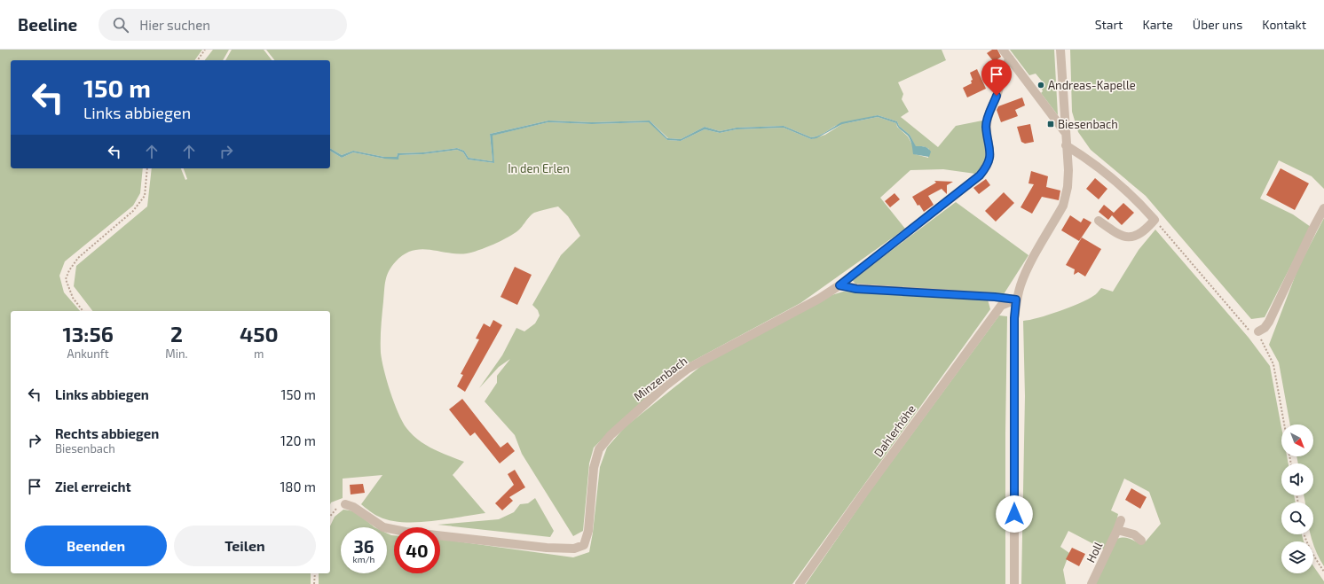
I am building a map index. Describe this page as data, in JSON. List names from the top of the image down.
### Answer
{
  "streets": {
    "street": ["Minzenbach", "Dahlerhöhe", "Holl"]
  },
  "parks": ["In den Erlen"],
  "places": {
    "other": ["Andreas-Kapelle"],
    "transit": ["Biesenbach"]
  },
  "north": "bottom right",
  "page": {
    "header": "Beeline",
    "search": "Hier suchen",
    "nav": [
      "Start",
      "Karte",
      "Über uns",
      "Kontakt"
    ],
    "turn": ["150 m", "Links abbiegen"],
    "eta": [
      "13:56",
      "Ankunft",
      "2",
      "Min.",
      "450",
      "m"
    ],
    "list": [
      {
        "name": "Links abbiegen",
        "value": "150 m"
      },
      {
        "name": "Rechts abbiegen",
        "note": "Biesenbach",
        "value": "120 m"
      },
      {
        "name": "Ziel erreicht",
        "value": "180 m"
      }
    ],
    "buttons": ["Beenden", "Teilen"],
    "speed": "36 km/h",
    "limit": "40"
  }
}
